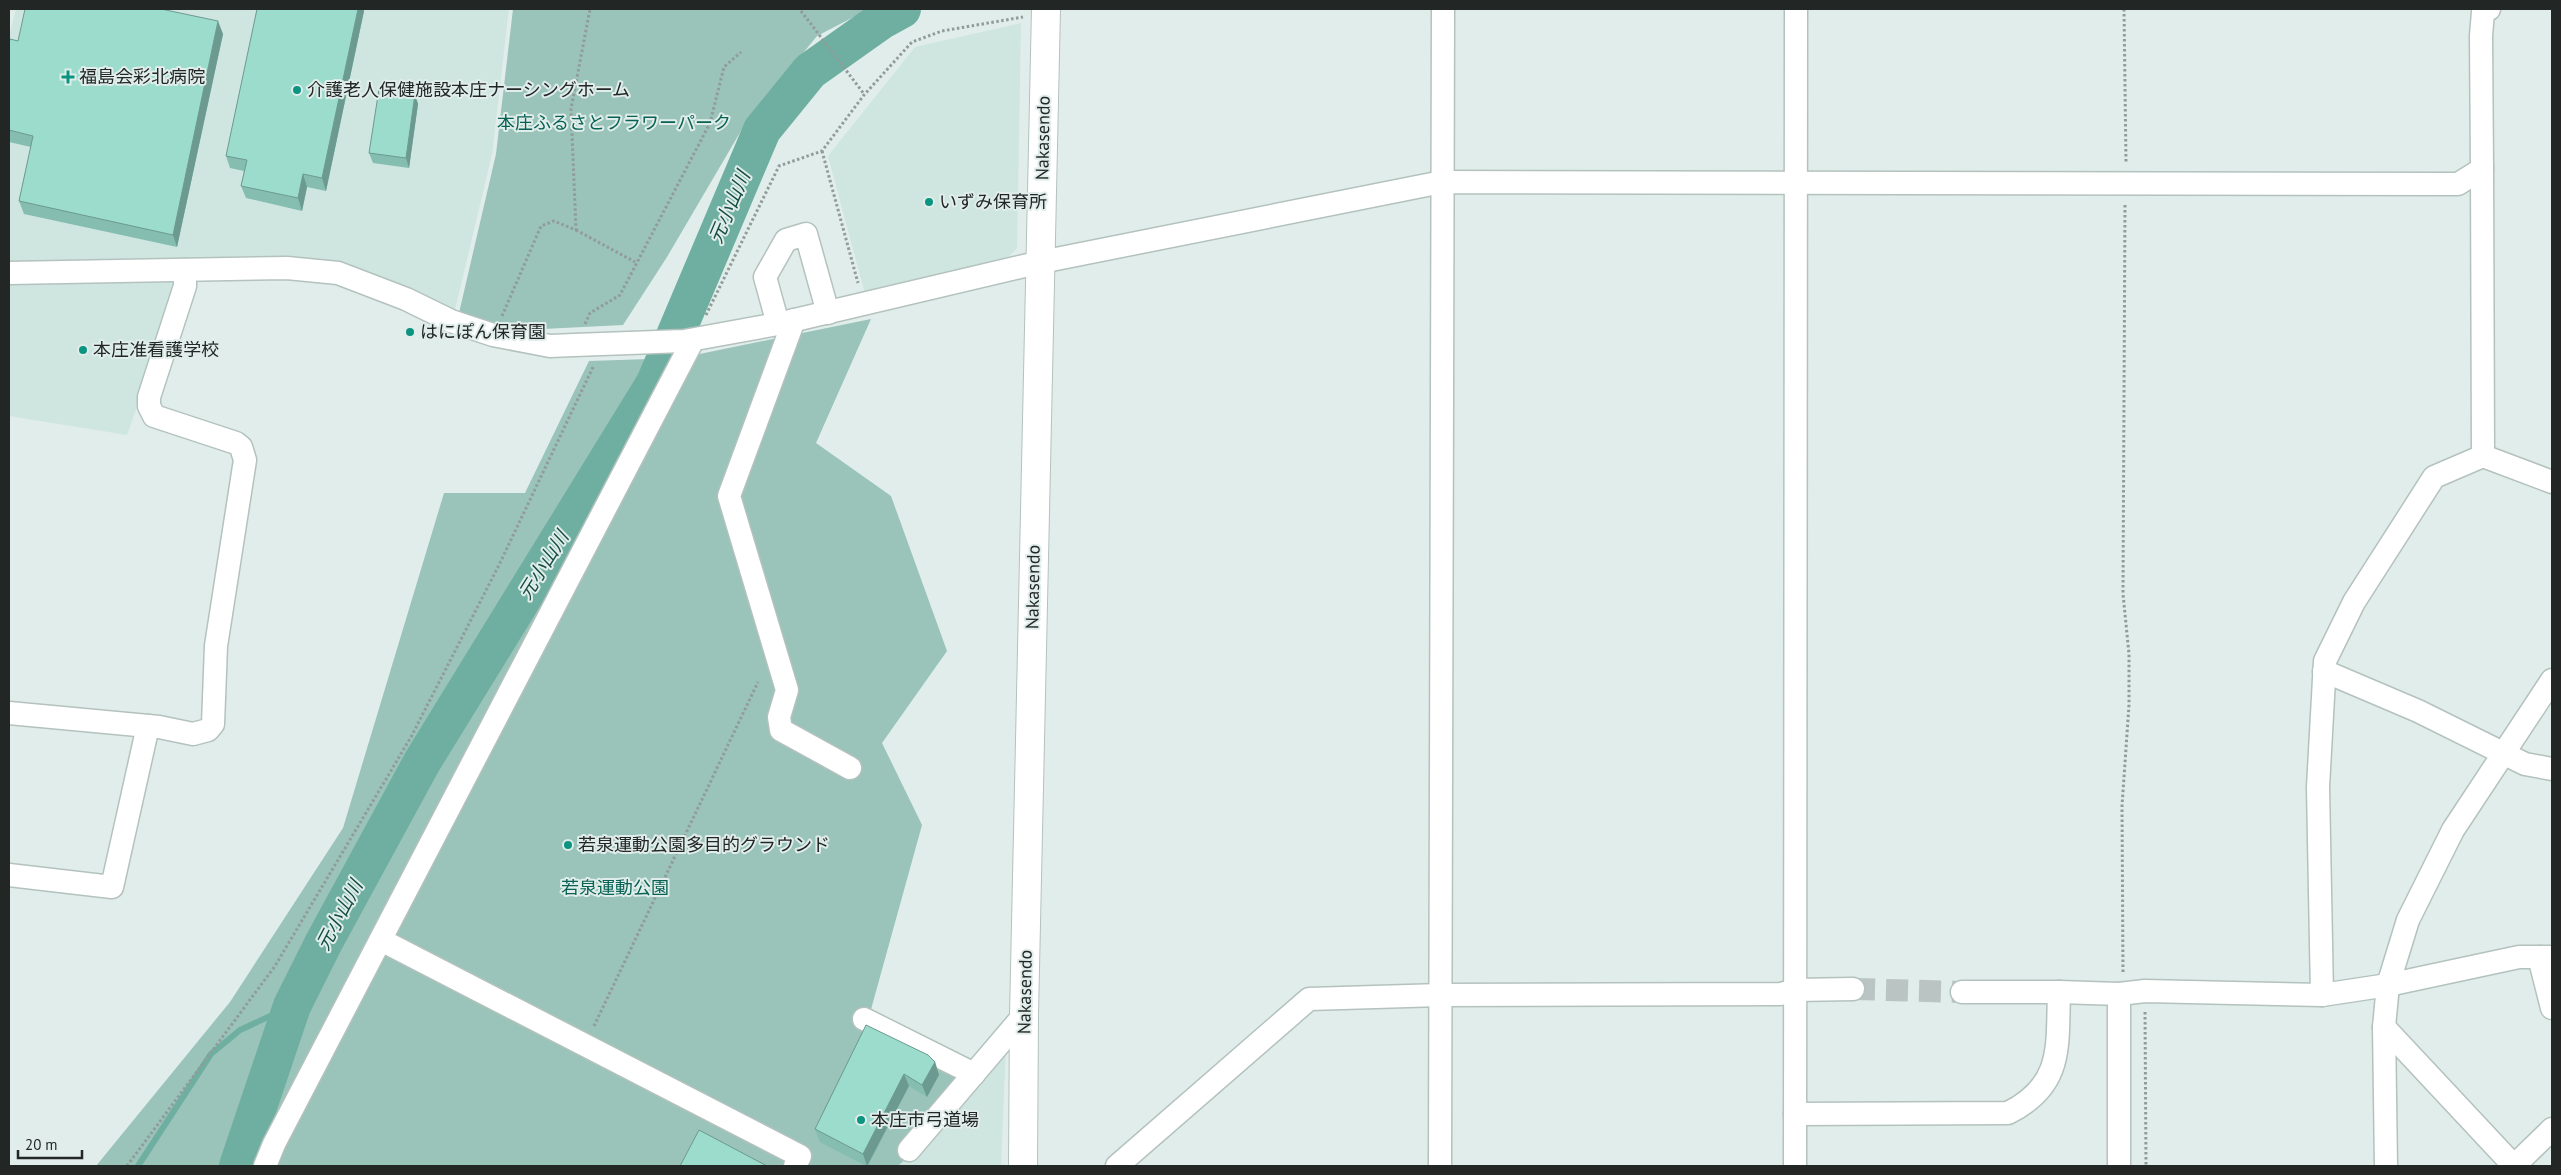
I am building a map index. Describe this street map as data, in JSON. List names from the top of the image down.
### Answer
{
  "streets": {
    "highway": ["Nakasendo"]
  },
  "water": ["元小山川"],
  "parks": ["本庄ふるさとフラワーパーク", "若泉運動公園"],
  "places": {
    "health": ["福島会彩北病院"],
    "other": [
      "介護老人保健施設本庄ナーシングホーム",
      "いずみ保育所",
      "はにぽん保育園",
      "本庄准看護学校",
      "若泉運動公園多目的グラウンド",
      "本庄市弓道場"
    ]
  },
  "scale_bar": "20 m"
}
